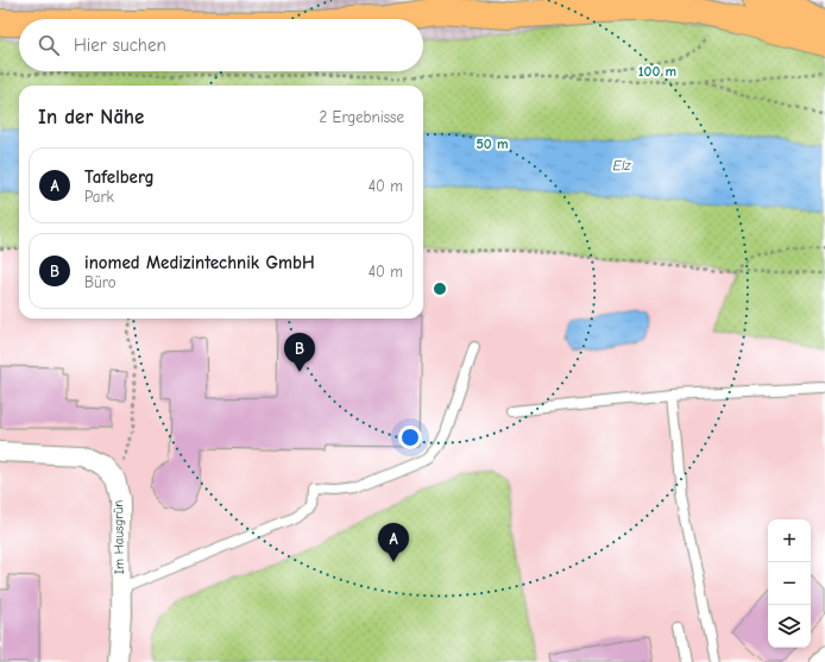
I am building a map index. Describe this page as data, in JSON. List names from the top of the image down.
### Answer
{
  "streets": {
    "street": ["Im Hausgrün"]
  },
  "water": ["Elz"],
  "page": {
    "search": "Hier suchen",
    "heading": ["In der Nähe", "2 Ergebnisse"],
    "list": [
      {
        "mark": "A",
        "name": "Tafelberg",
        "note": "Park",
        "value": "40 m"
      },
      {
        "mark": "B",
        "name": "inomed Medizintechnik GmbH",
        "note": "Büro",
        "value": "40 m"
      }
    ],
    "pins": ["B", "A"],
    "map_buttons": ["+", "−"]
  },
  "rings": ["100 m", "50 m"]
}
